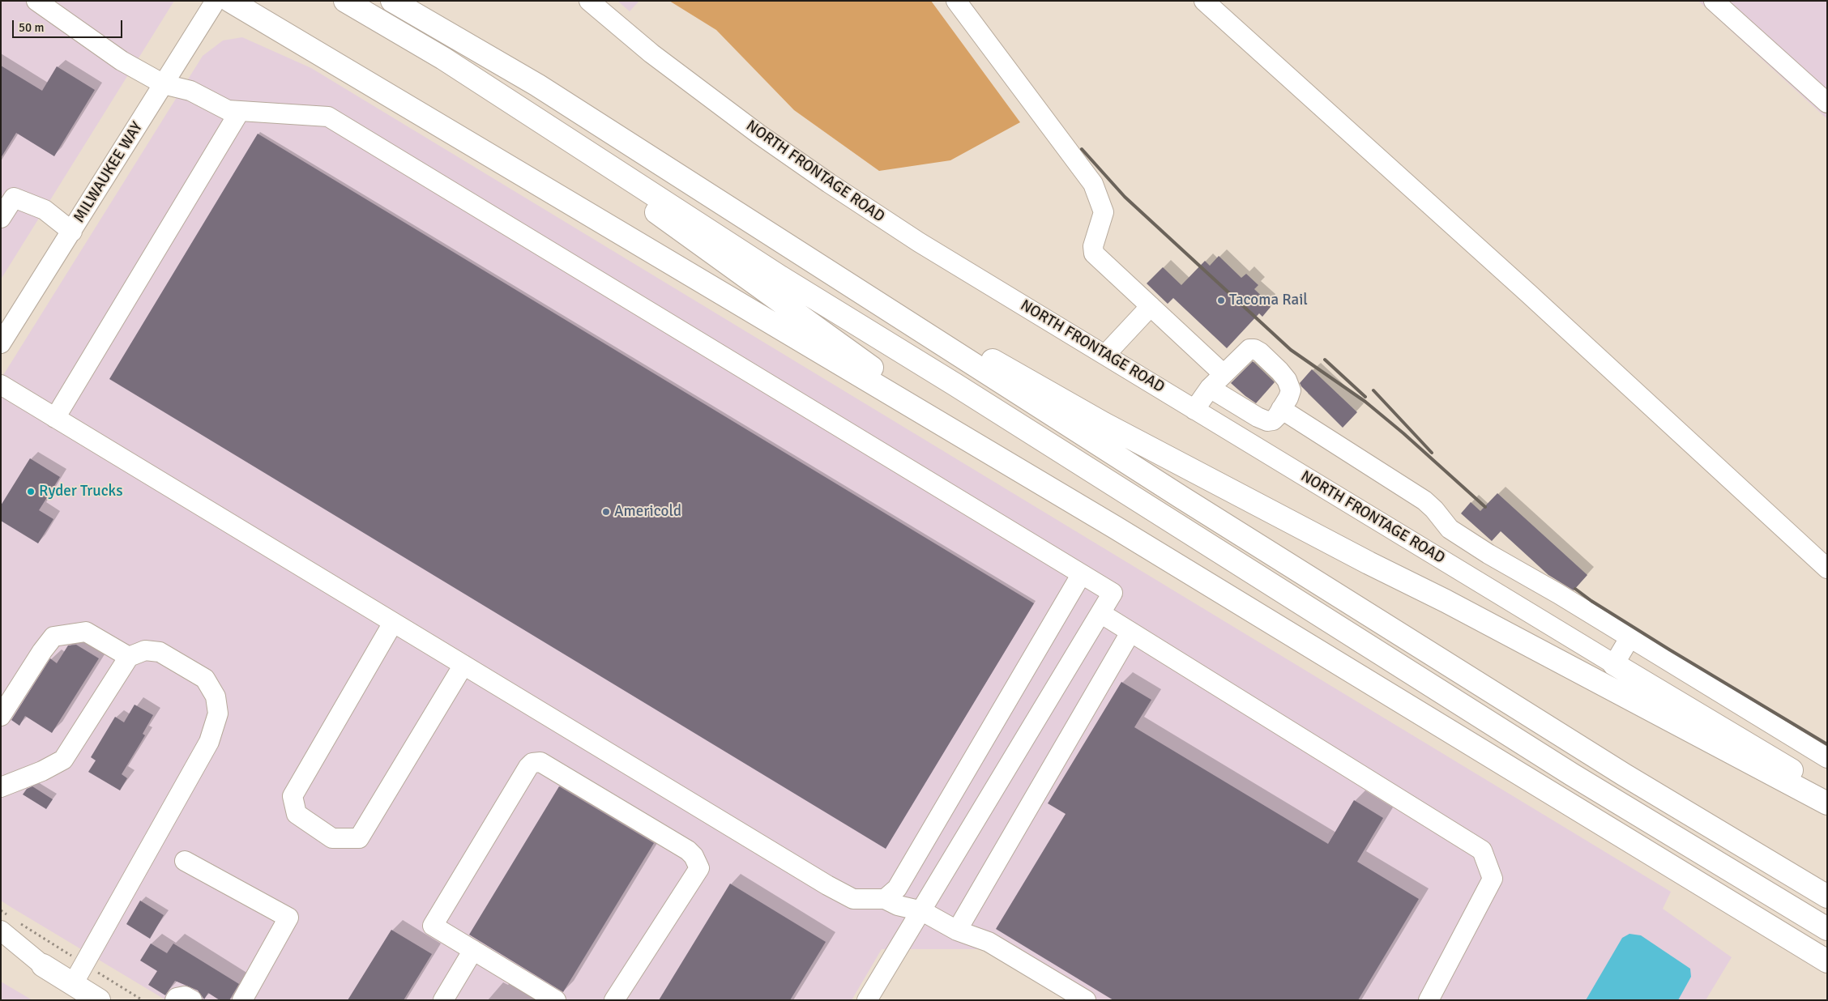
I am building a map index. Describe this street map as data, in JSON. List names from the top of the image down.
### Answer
{
  "streets": {
    "street": ["NORTH FRONTAGE ROAD", "MILWAUKEE WAY"]
  },
  "places": ["Tacoma Rail", "Ryder Trucks", "Americold"],
  "scale_bar": "50 m"
}
